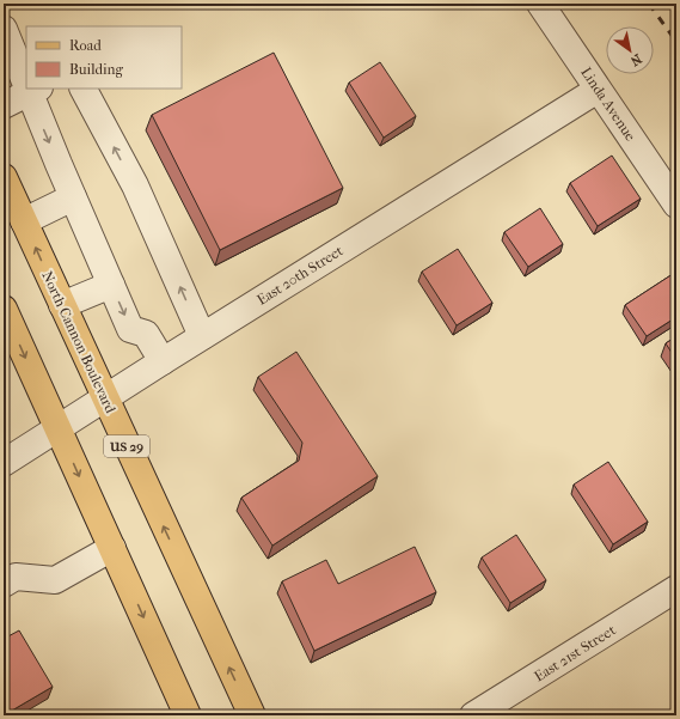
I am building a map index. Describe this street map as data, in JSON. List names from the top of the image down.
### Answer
{
  "streets": {
    "main road": ["North Cannon Boulevard", "US 29"],
    "street": ["Linda Avenue", "East 20th Street", "East 21st Street"]
  },
  "crossings": [
    ["Linda Avenue", "East 20th Street"],
    ["East 20th Street", "North Cannon Boulevard"]
  ],
  "legend": ["Road", "Building"],
  "north": "bottom right"
}
